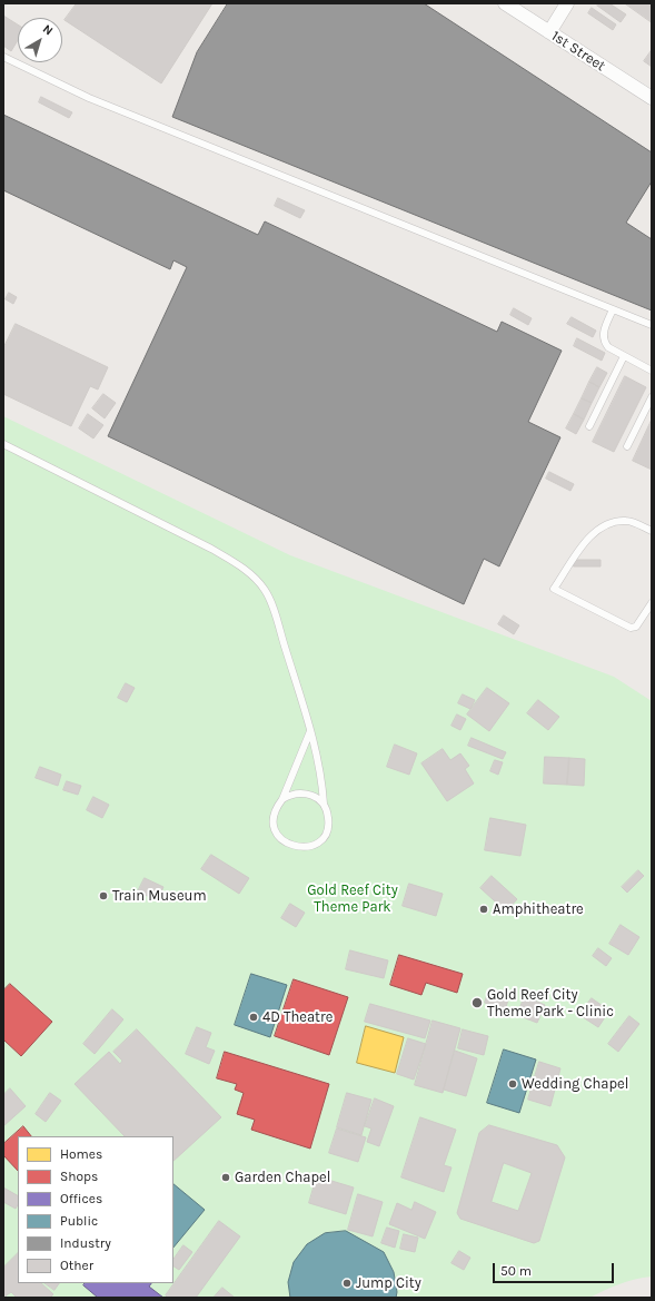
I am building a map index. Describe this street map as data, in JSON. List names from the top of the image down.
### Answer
{
  "streets": {
    "street": ["1st Street"]
  },
  "parks": ["Gold Reef City Theme Park"],
  "places": [
    "Train Museum",
    "Amphitheatre",
    "Gold Reef City Theme Park - Clinic",
    "4D Theatre",
    "Wedding Chapel",
    "Garden Chapel",
    "Jump City"
  ],
  "legend": [
    "Homes",
    "Shops",
    "Offices",
    "Public",
    "Industry",
    "Other"
  ],
  "scale_bar": "50 m",
  "north": "top right"
}
